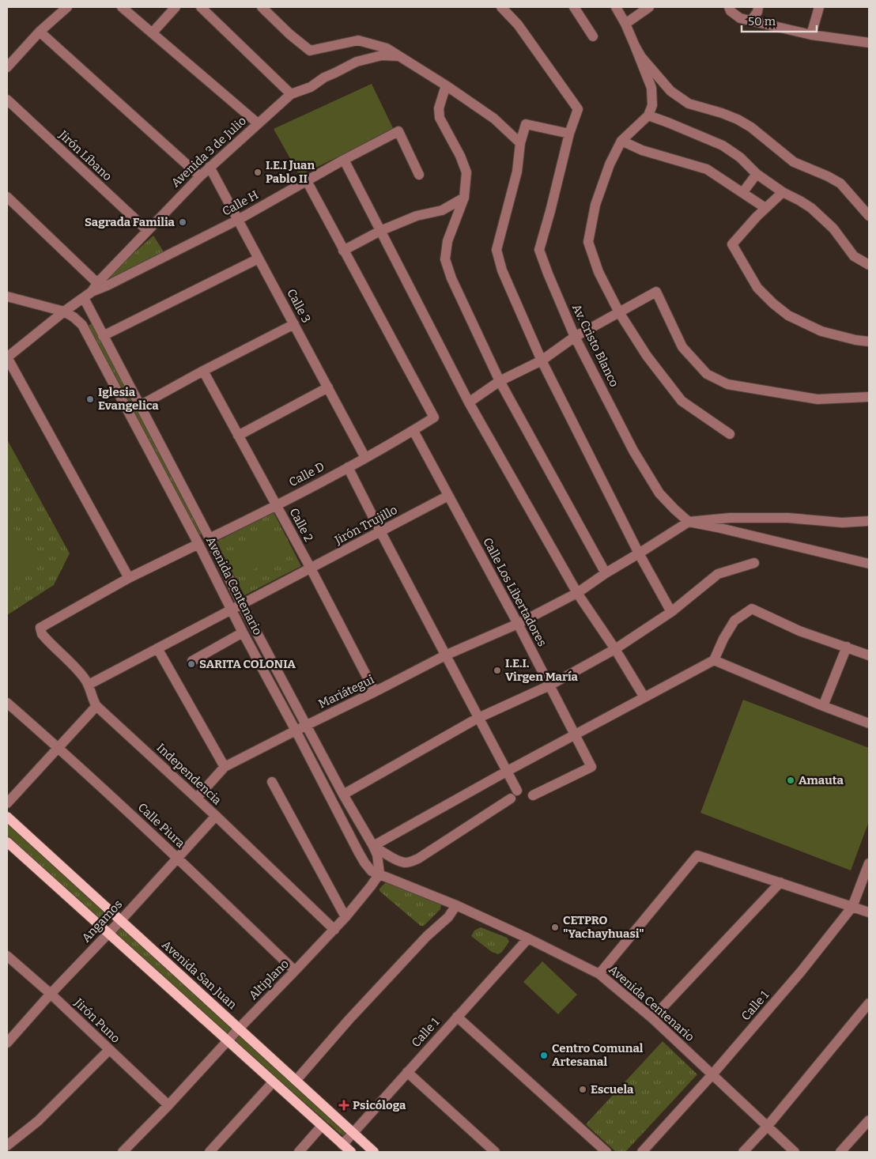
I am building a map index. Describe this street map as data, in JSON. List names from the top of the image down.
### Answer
{
  "streets": {
    "main road": ["Avenida San Juan"],
    "street": [
      "Avenida 3 de Julio",
      "Jirón Líbano",
      "Calle H",
      "Calle 3",
      "Av. Cristo Blanco",
      "Calle D",
      "Calle 2",
      "Jirón Trujillo",
      "Avenida Centenario",
      "Calle Los Libertadores",
      "Mariátegui",
      "Independencia",
      "Calle Piura",
      "Angamos",
      "Altiplano",
      "Calle 1",
      "Jirón Puno"
    ]
  },
  "crossings": [
    ["Avenida 3 de Julio", "Jirón Líbano"],
    ["Avenida 3 de Julio", "Calle H"],
    ["Avenida 3 de Julio", "Calle 3"],
    ["Avenida 3 de Julio", "Avenida Centenario"],
    ["Calle H", "Calle 3"],
    ["Calle 3", "Calle D"],
    ["Av. Cristo Blanco", "Mariátegui"],
    ["Calle D", "Calle 2"],
    ["Calle D", "Avenida Centenario"],
    ["Calle D", "Calle Los Libertadores"],
    ["Calle 2", "Jirón Trujillo"],
    ["Calle 2", "Mariátegui"],
    ["Jirón Trujillo", "Avenida Centenario"],
    ["Jirón Trujillo", "Calle Los Libertadores"],
    ["Jirón Trujillo", "Independencia"],
    ["Avenida Centenario", "Mariátegui"],
    ["Avenida Centenario", "Altiplano"],
    ["Avenida Centenario", "Calle 1"],
    ["Calle Los Libertadores", "Mariátegui"],
    ["Mariátegui", "Independencia"],
    ["Independencia", "Angamos"],
    ["Independencia", "Altiplano"],
    ["Calle Piura", "Angamos"],
    ["Calle Piura", "Altiplano"],
    ["Angamos", "Avenida San Juan"],
    ["Angamos", "Jirón Puno"],
    ["Avenida San Juan", "Altiplano"],
    ["Avenida San Juan", "Calle 1"],
    ["Altiplano", "Jirón Puno"]
  ],
  "places": {
    "other": [
      "I.E.I Juan Pablo II",
      "Sagrada Familia",
      "Iglesia Evangelica",
      "SARITA COLONIA",
      "I.E.I. Virgen María",
      "Amauta",
      "CETPRO \"Yachayhuasi\"",
      "Centro Comunal Artesanal",
      "Escuela"
    ],
    "health": ["Psicóloga"]
  },
  "scale_bar": "50 m"
}
